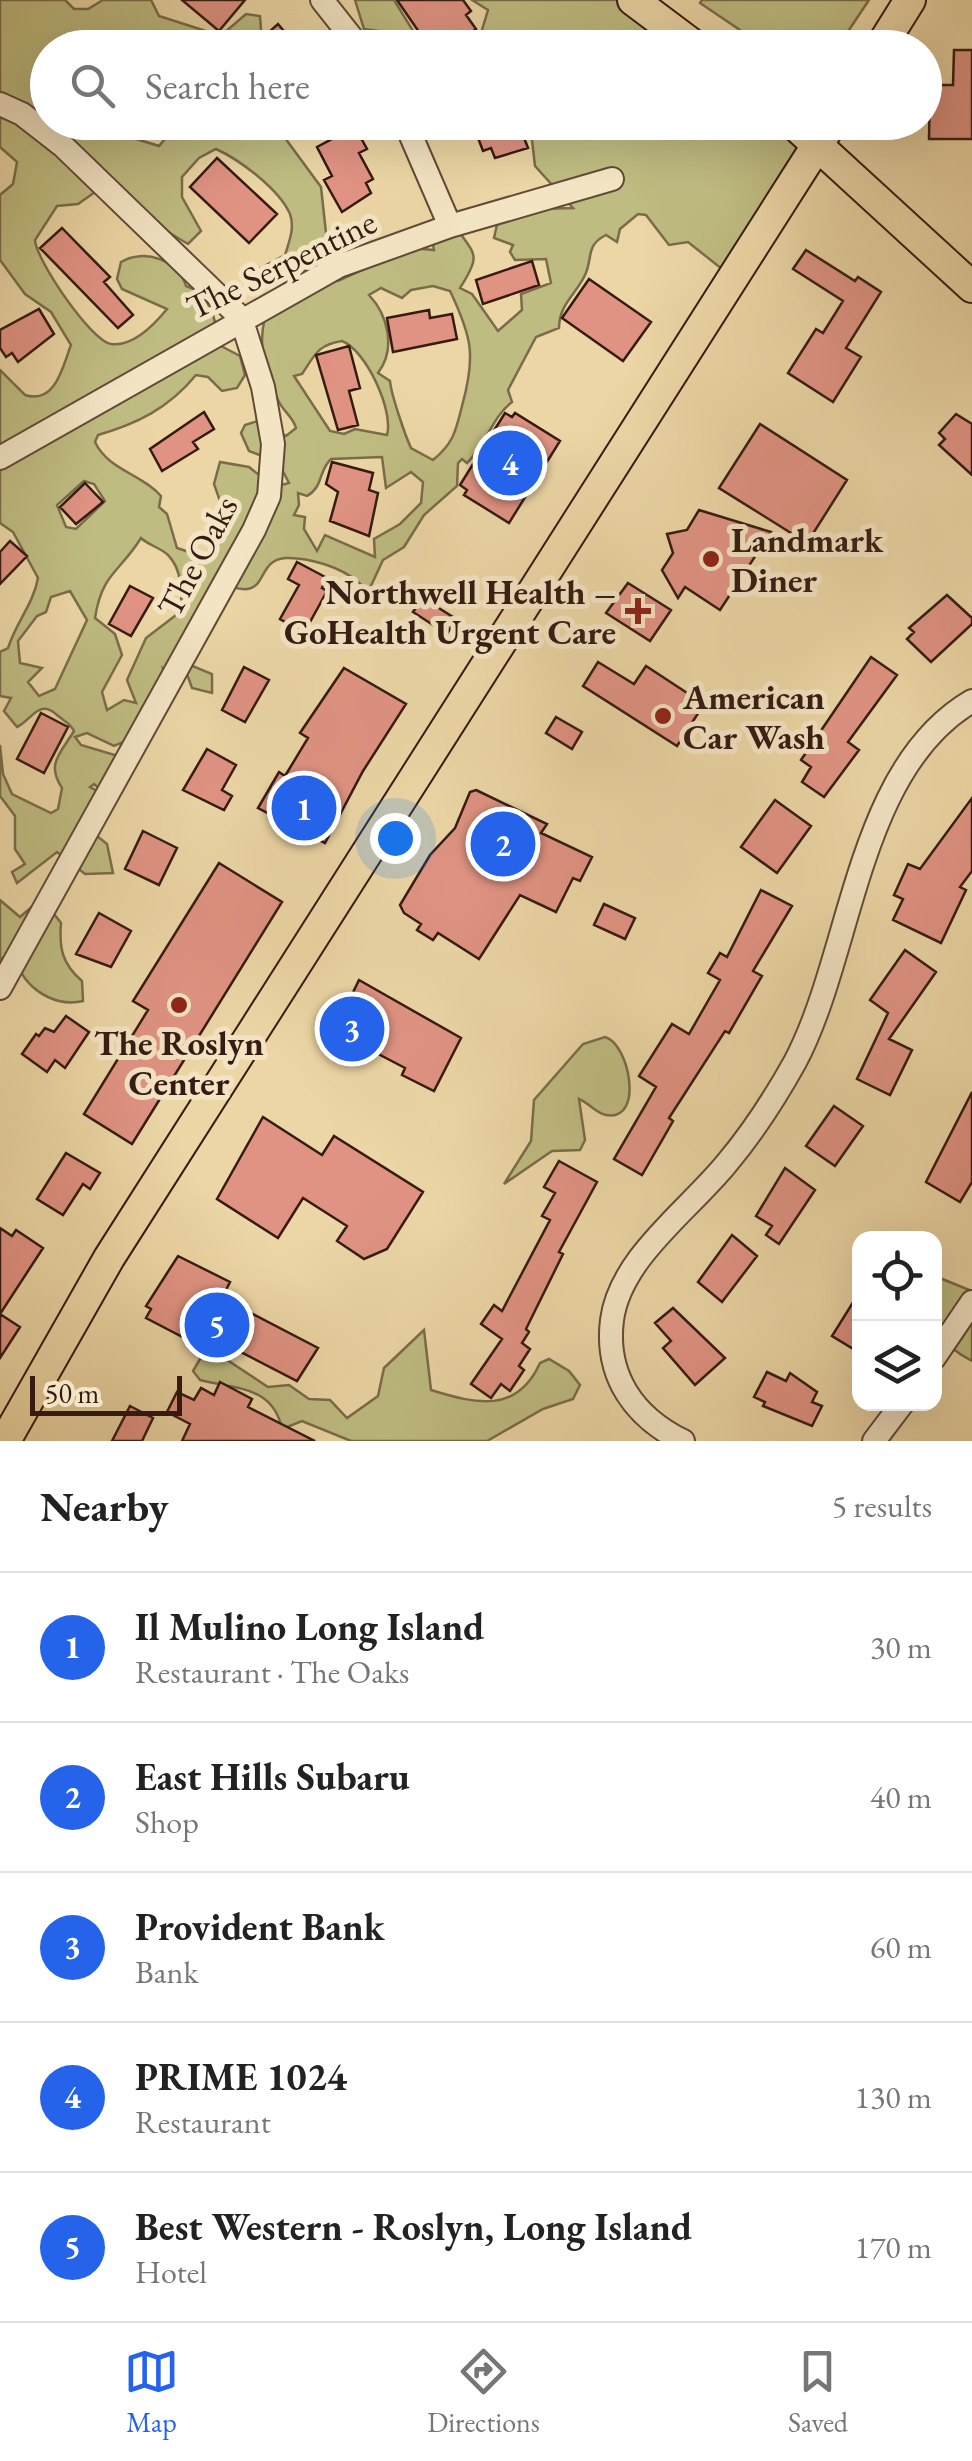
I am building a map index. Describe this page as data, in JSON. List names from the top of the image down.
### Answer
{
  "streets": {
    "street": ["The Serpentine", "The Oaks"]
  },
  "crossings": [
    ["The Serpentine", "The Oaks"]
  ],
  "places": {
    "other": ["Landmark Diner", "American Car Wash", "The Roslyn Center"],
    "health": ["Northwell Health – GoHealth Urgent Care"]
  },
  "scale_bar": "50 m",
  "page": {
    "search": "Search here",
    "pins": [
      "4",
      "1",
      "2",
      "3",
      "5"
    ],
    "scale": "50 m",
    "heading": ["Nearby", "5 results"],
    "list": [
      {
        "mark": "1",
        "name": "Il Mulino Long Island",
        "note": "Restaurant · The Oaks",
        "value": "30 m"
      },
      {
        "mark": "2",
        "name": "East Hills Subaru",
        "note": "Shop",
        "value": "40 m"
      },
      {
        "mark": "3",
        "name": "Provident Bank",
        "note": "Bank",
        "value": "60 m"
      },
      {
        "mark": "4",
        "name": "PRIME 1024",
        "note": "Restaurant",
        "value": "130 m"
      },
      {
        "mark": "5",
        "name": "Best Western - Roslyn, Long Island",
        "note": "Hotel",
        "value": "170 m"
      }
    ],
    "nav": ["Map", "Directions", "Saved"]
  }
}
